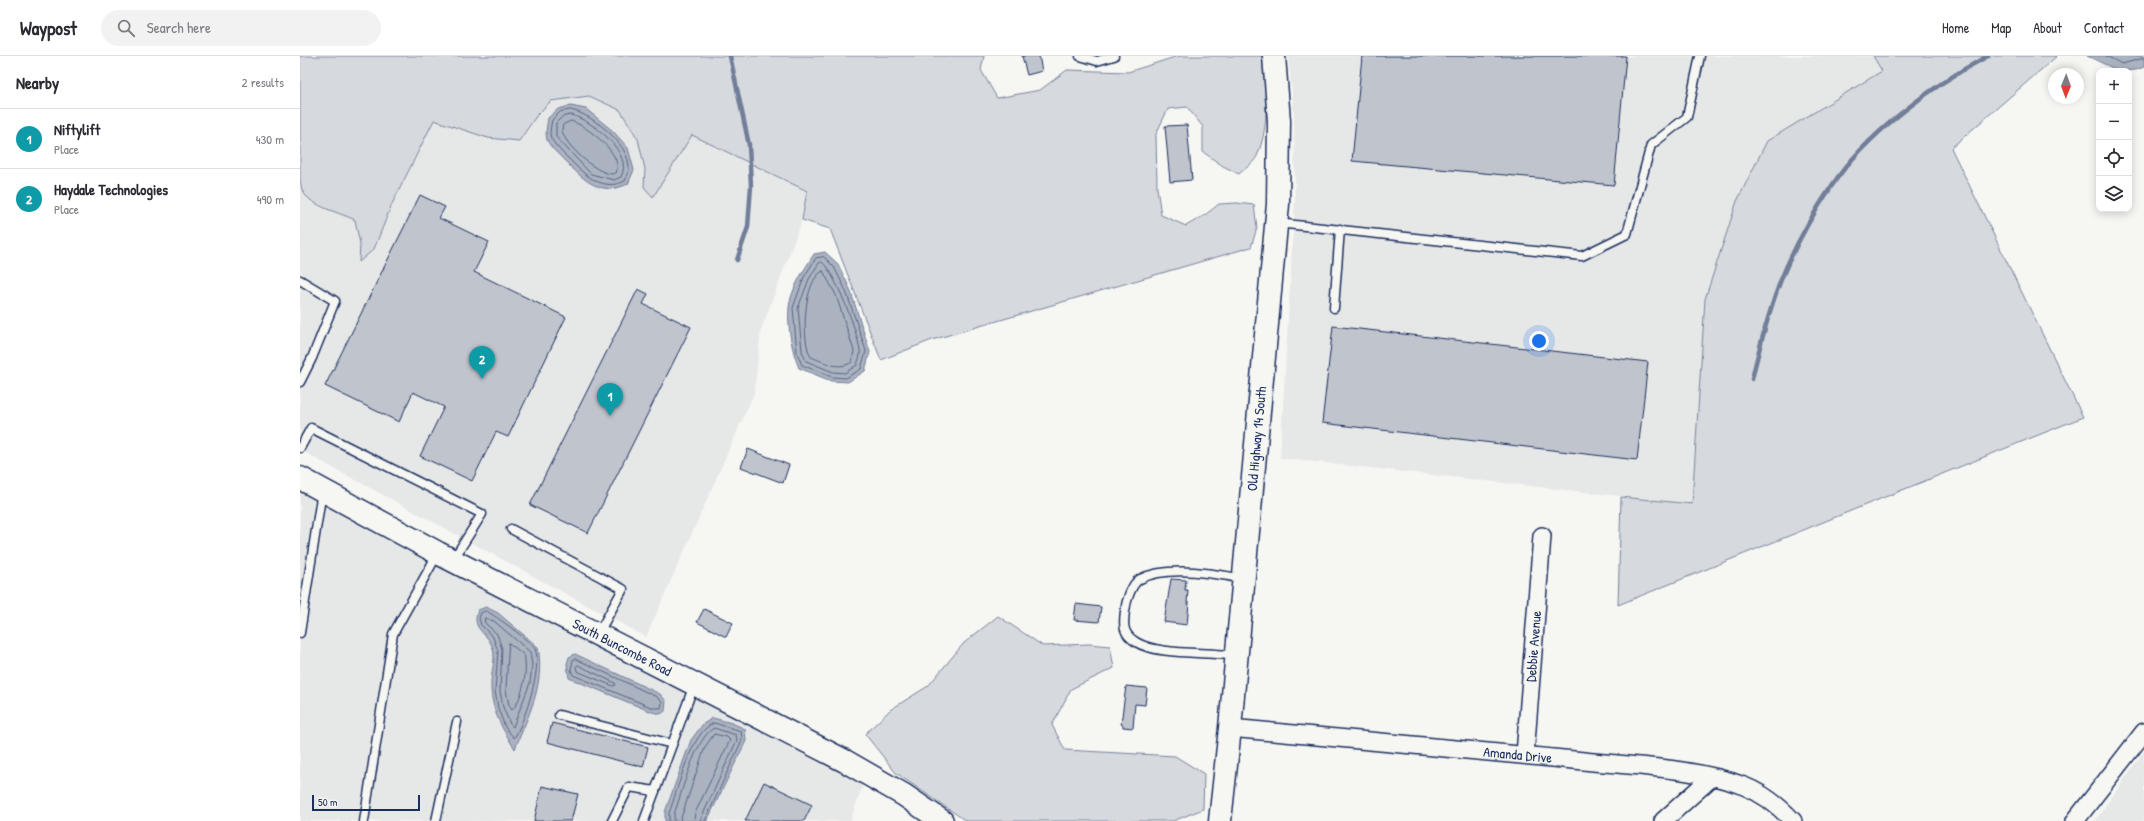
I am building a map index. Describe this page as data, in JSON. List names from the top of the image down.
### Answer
{
  "streets": {
    "street": [
      "Old Highway 14 South",
      "Debbie Avenue",
      "South Buncombe Road",
      "Amanda Drive"
    ]
  },
  "crossings": [
    ["Old Highway 14 South", "Amanda Drive"],
    ["Debbie Avenue", "Amanda Drive"]
  ],
  "scale_bar": "50 m",
  "north": "bottom",
  "page": {
    "header": "Waypost",
    "search": "Search here",
    "nav": [
      "Home",
      "Map",
      "About",
      "Contact"
    ],
    "heading": ["Nearby", "2 results"],
    "map_buttons": ["+", "−"],
    "list": [
      {
        "mark": "1",
        "name": "Niftylift",
        "note": "Place",
        "value": "430 m"
      },
      {
        "mark": "2",
        "name": "Haydale Technologies",
        "note": "Place",
        "value": "490 m"
      }
    ],
    "pins": ["2", "1"],
    "scale": "50 m"
  }
}
